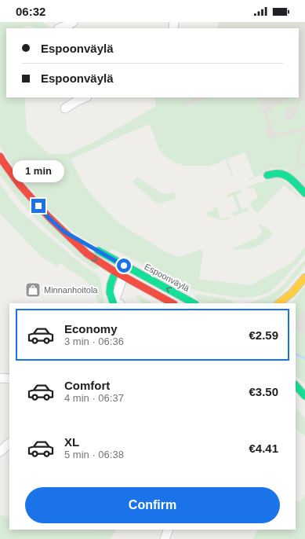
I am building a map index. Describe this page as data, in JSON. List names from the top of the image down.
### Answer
{
  "streets": {
    "main road": ["Espoonväylä"]
  },
  "places": {
    "shop": ["Minnanhoitola"]
  },
  "page": {
    "status": "06:32",
    "banner": ["Espoonväylä", "Espoonväylä"],
    "bubble": "1 min",
    "list": [
      {
        "name": "Economy",
        "note": "3 min · 06:36",
        "value": "€2.59"
      },
      {
        "name": "Comfort",
        "note": "4 min · 06:37",
        "value": "€3.50"
      },
      {
        "name": "XL",
        "note": "5 min · 06:38",
        "value": "€4.41"
      }
    ],
    "buttons": "Confirm"
  }
}
